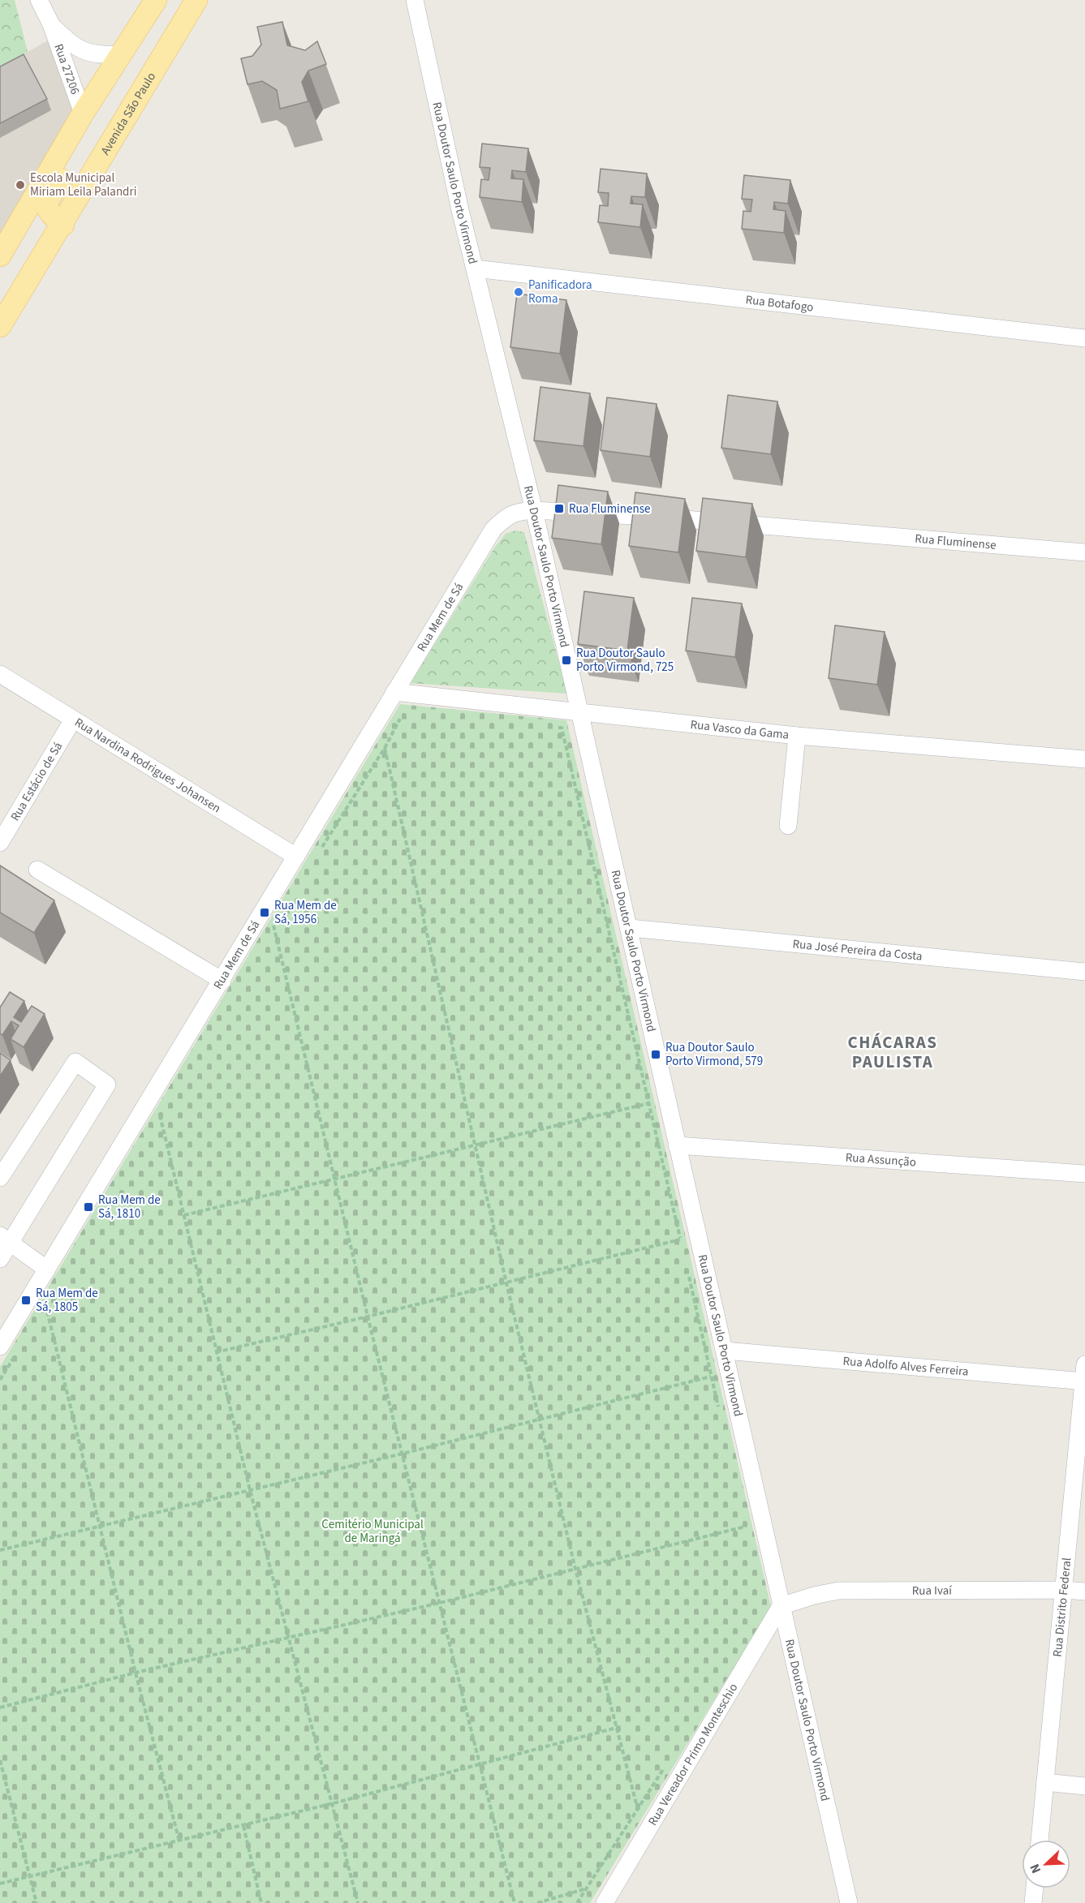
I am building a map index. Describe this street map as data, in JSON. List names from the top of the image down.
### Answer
{
  "streets": {
    "main road": ["Avenida São Paulo"],
    "street": [
      "Rua 27206",
      "Rua Doutor Saulo Porto Virmond",
      "Rua Botafogo",
      "Rua Fluminense",
      "Rua Mem de Sá",
      "Rua Vasco da Gama",
      "Rua Nardina Rodrigues Johansen",
      "Rua Estácio de Sá",
      "Rua José Pereira da Costa",
      "Rua Assunção",
      "Rua Adolfo Alves Ferreira",
      "Rua Ivaí",
      "Rua Distrito Federal",
      "Rua Vereador Primo Monteschio"
    ]
  },
  "crossings": [
    ["Rua Doutor Saulo Porto Virmond", "Rua Botafogo"],
    ["Rua Doutor Saulo Porto Virmond", "Rua Fluminense"],
    ["Rua Doutor Saulo Porto Virmond", "Rua Mem de Sá"],
    ["Rua Doutor Saulo Porto Virmond", "Rua Vasco da Gama"],
    ["Rua Doutor Saulo Porto Virmond", "Rua José Pereira da Costa"],
    ["Rua Doutor Saulo Porto Virmond", "Rua Assunção"],
    ["Rua Doutor Saulo Porto Virmond", "Rua Adolfo Alves Ferreira"],
    ["Rua Doutor Saulo Porto Virmond", "Rua Ivaí"],
    ["Rua Doutor Saulo Porto Virmond", "Rua Vereador Primo Monteschio"],
    ["Rua Fluminense", "Rua Mem de Sá"],
    ["Rua Mem de Sá", "Rua Vasco da Gama"],
    ["Rua Mem de Sá", "Rua Nardina Rodrigues Johansen"],
    ["Rua Nardina Rodrigues Johansen", "Rua Estácio de Sá"],
    ["Rua Adolfo Alves Ferreira", "Rua Distrito Federal"],
    ["Rua Ivaí", "Rua Distrito Federal"],
    ["Rua Ivaí", "Rua Vereador Primo Monteschio"]
  ],
  "districts": ["CHÁCARAS PAULISTA"],
  "parks": ["Cemitério Municipal de Maringá"],
  "places": {
    "other": ["Escola Municipal Miriam Leila Palandri", "Panificadora Roma"],
    "transit": [
      "Rua Fluminense",
      "Rua Doutor Saulo Porto Virmond, 725",
      "Rua Mem de Sá, 1956",
      "Rua Doutor Saulo Porto Virmond, 579",
      "Rua Mem de Sá, 1810",
      "Rua Mem de Sá, 1805"
    ]
  },
  "north": "bottom left"
}
